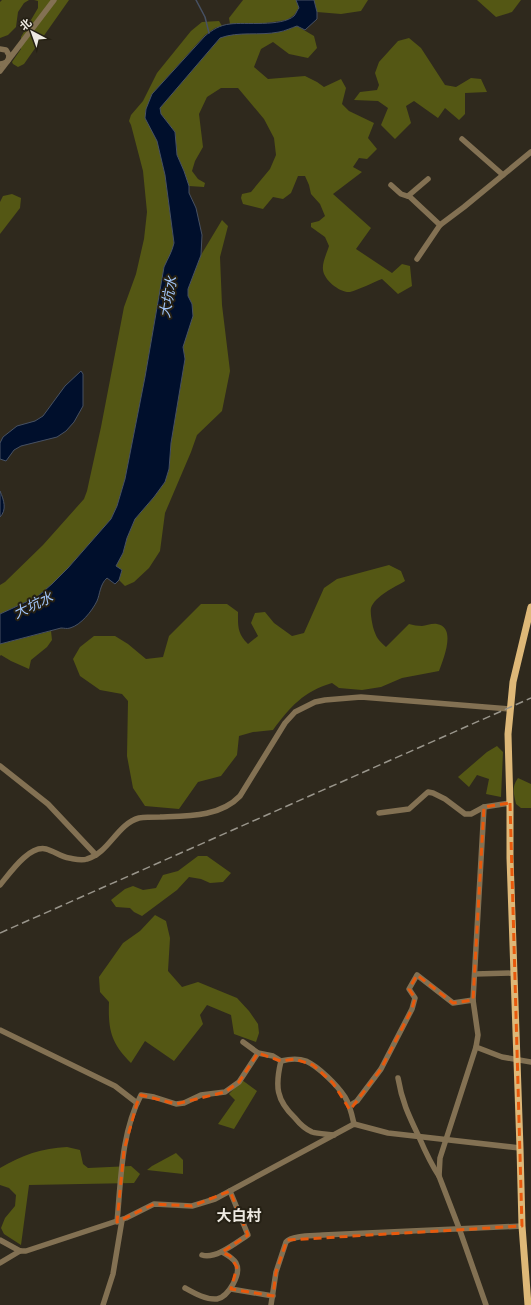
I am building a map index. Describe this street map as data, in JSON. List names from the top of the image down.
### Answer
{
  "districts": ["大白村"],
  "water": ["大坑水"],
  "north": "top left"
}
